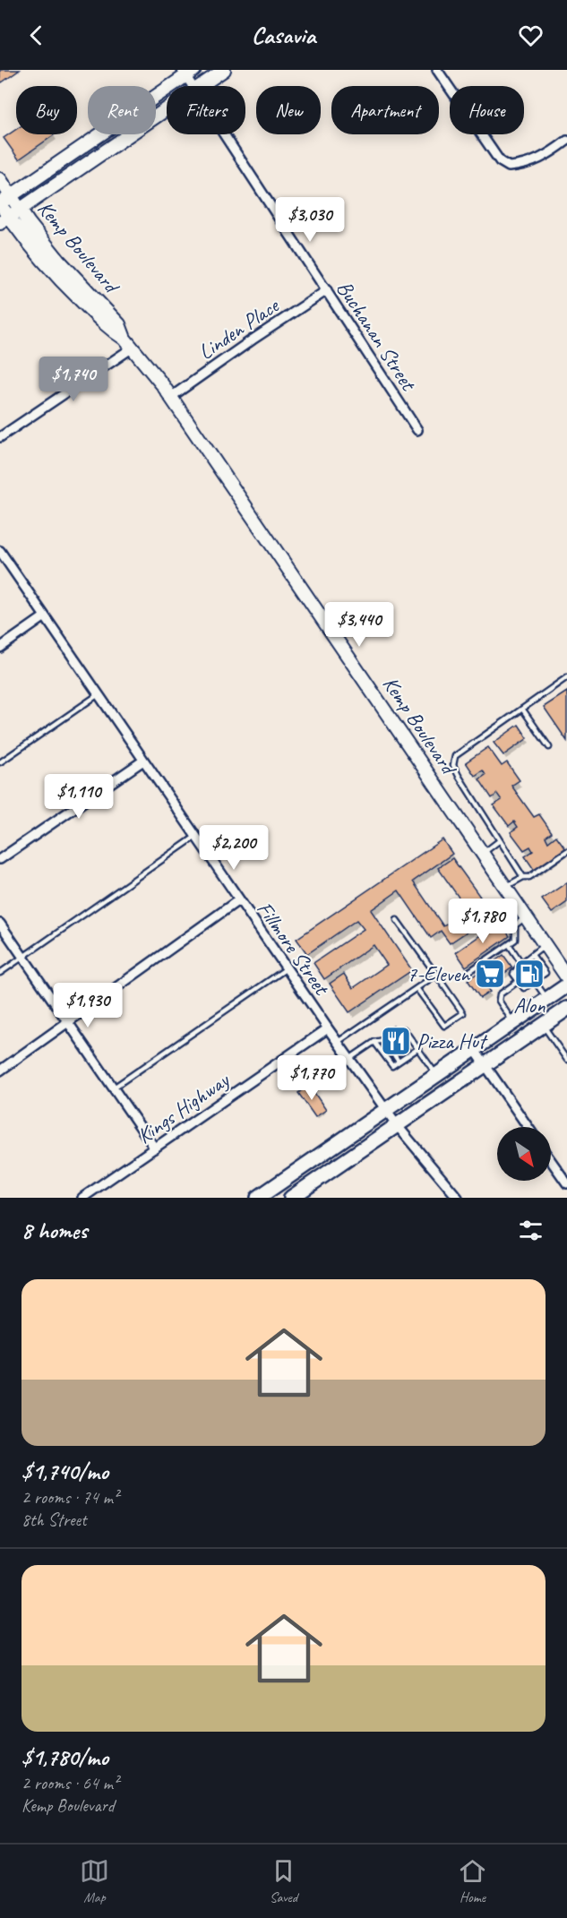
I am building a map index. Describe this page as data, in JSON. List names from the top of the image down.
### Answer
{
  "streets": {
    "main road": ["Kemp Boulevard"],
    "street": [
      "Linden Place",
      "Buchanan Street",
      "Fillmore Street",
      "Kings Highway"
    ]
  },
  "crossings": [
    ["Kemp Boulevard", "Linden Place"],
    ["Linden Place", "Buchanan Street"],
    ["Fillmore Street", "Kings Highway"]
  ],
  "places": {
    "supermarket": ["7-Eleven"],
    "fuel station": ["Alon"],
    "restaurant": ["Pizza Hut"]
  },
  "north": "bottom right",
  "page": {
    "header": "Casavia",
    "chip": [
      "Buy",
      "Rent",
      "Filters",
      "New",
      "Apartment",
      "House"
    ],
    "price": [
      "$3,030",
      "$1,740",
      "$3,440",
      "$1,110",
      "$2,200",
      "$1,780",
      "$1,930",
      "$1,770"
    ],
    "heading": "8 homes",
    "list": [
      {
        "name": "$1,740/mo",
        "note": "2 rooms · 74 m² · 8th Street"
      },
      {
        "name": "$1,780/mo",
        "note": "2 rooms · 64 m² · Kemp Boulevard"
      }
    ],
    "tabs": ["Map", "Saved", "Home"]
  }
}
